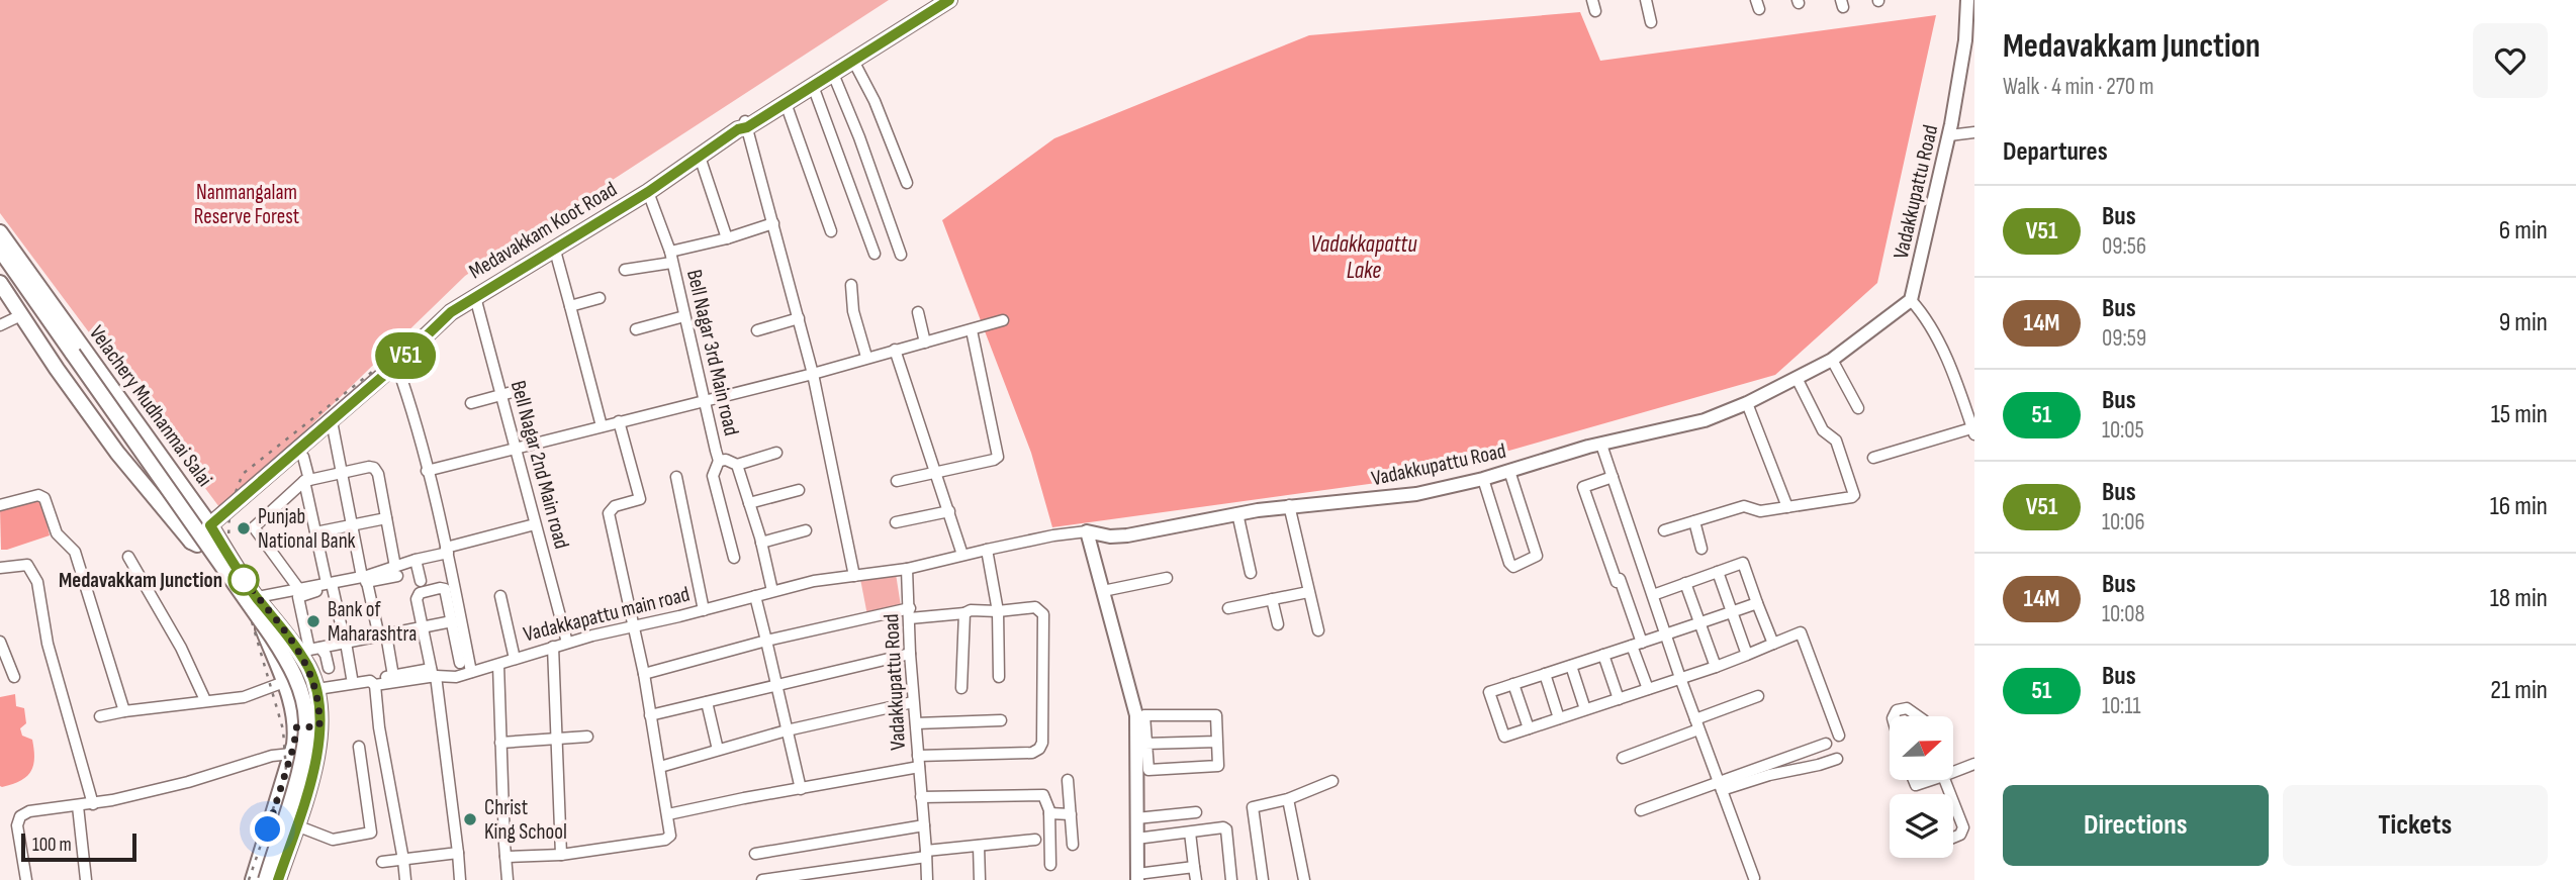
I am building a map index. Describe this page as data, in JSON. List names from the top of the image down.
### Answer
{
  "streets": {
    "main road": ["Medavakkam Koot Road", "Velachery Mudhanmai Salai"],
    "street": [
      "Vadakkupattu Road",
      "Bell Nagar 3rd Main road",
      "Bell Nagar 2nd Main road",
      "Vadakkapattu main road"
    ]
  },
  "crossings": [
    ["Vadakkupattu Road", "Vadakkapattu main road"],
    ["Medavakkam Koot Road", "Bell Nagar 3rd Main road"],
    ["Medavakkam Koot Road", "Velachery Mudhanmai Salai"],
    ["Medavakkam Koot Road", "Bell Nagar 2nd Main road"],
    ["Bell Nagar 3rd Main road", "Vadakkapattu main road"],
    ["Velachery Mudhanmai Salai", "Vadakkapattu main road"],
    ["Bell Nagar 2nd Main road", "Vadakkapattu main road"]
  ],
  "water": ["Vadakkapattu Lake"],
  "parks": ["Nanmangalam Reserve Forest"],
  "places": [
    "Punjab National Bank",
    "Medavakkam Junction",
    "Bank of Maharashtra",
    "Christ King School"
  ],
  "lines": ["bus line V51"],
  "scale_bar": "100 m",
  "north": "right",
  "page": {
    "on_map": "V51",
    "heading": [
      ["Medavakkam Junction", "Walk · 4 min · 270 m"],
      "Departures"
    ],
    "list": [
      {
        "mark": "V51",
        "name": "Bus",
        "note": "09:56",
        "value": "6 min"
      },
      {
        "mark": "14M",
        "name": "Bus",
        "note": "09:59",
        "value": "9 min"
      },
      {
        "mark": "51",
        "name": "Bus",
        "note": "10:05",
        "value": "15 min"
      },
      {
        "mark": "V51",
        "name": "Bus",
        "note": "10:06",
        "value": "16 min"
      },
      {
        "mark": "14M",
        "name": "Bus",
        "note": "10:08",
        "value": "18 min"
      },
      {
        "mark": "51",
        "name": "Bus",
        "note": "10:11",
        "value": "21 min"
      }
    ],
    "buttons": ["Directions", "Tickets"],
    "scale": "100 m"
  }
}
